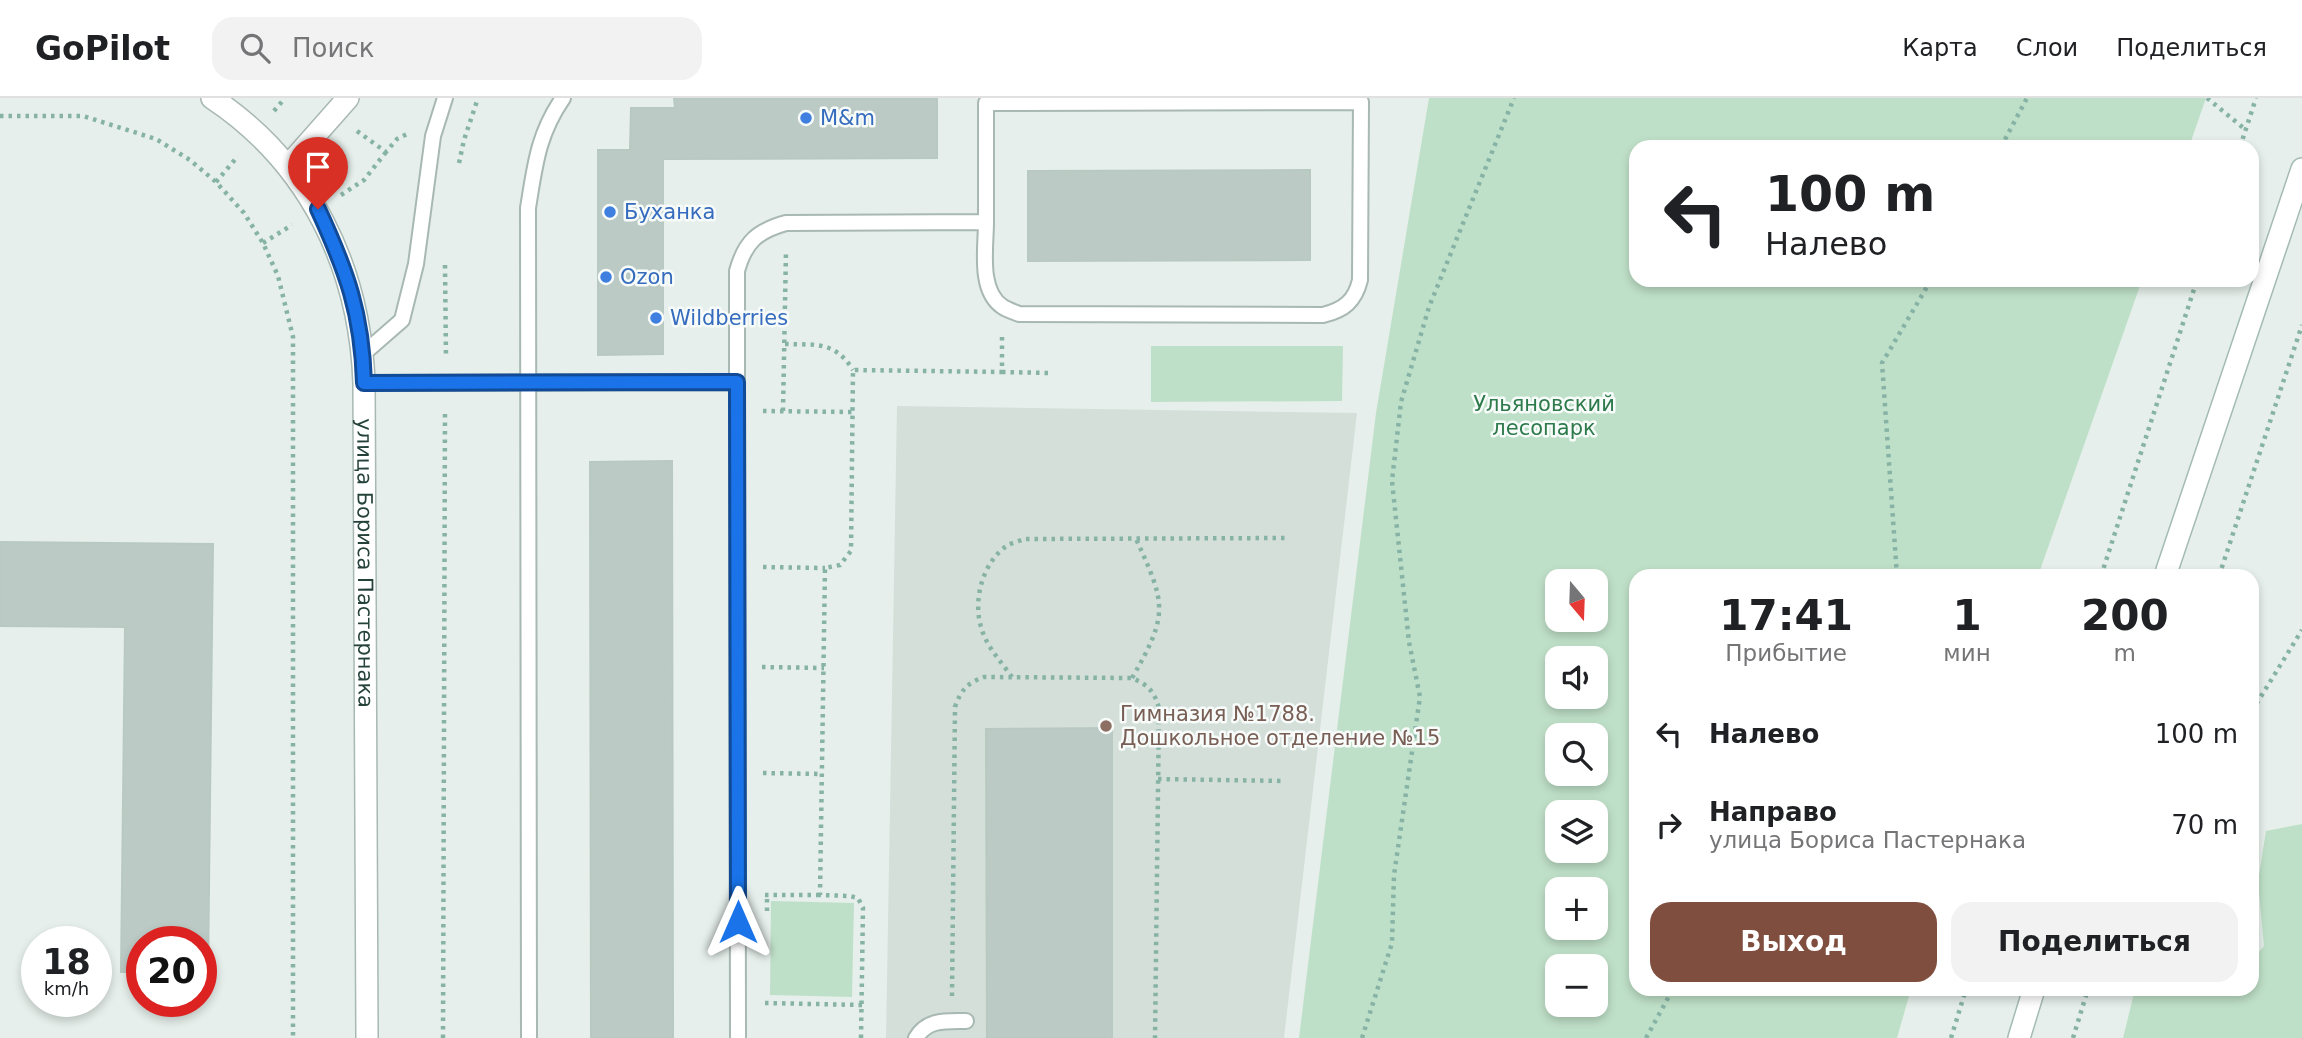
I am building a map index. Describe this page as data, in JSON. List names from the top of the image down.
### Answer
{
  "streets": {
    "street": ["улица Бориса Пастернака"]
  },
  "parks": ["Ульяновский лесопарк"],
  "places": [
    "M&m",
    "Буханка",
    "Ozon",
    "Wildberries",
    "Гимназия №1788. Дошкольное отделение №15"
  ],
  "north": "bottom",
  "page": {
    "header": "GoPilot",
    "search": "Поиск",
    "nav": ["Карта", "Слои", "Поделиться"],
    "turn": ["100 m", "Налево"],
    "map_buttons": ["+", "−"],
    "eta": [
      "17:41",
      "Прибытие",
      "1",
      "мин",
      "200",
      "m"
    ],
    "list": [
      {
        "name": "Налево",
        "value": "100 m"
      },
      {
        "name": "Направо",
        "note": "улица Бориса Пастернака",
        "value": "70 m"
      }
    ],
    "buttons": ["Выход", "Поделиться"],
    "speed": "18 km/h",
    "limit": "20"
  }
}
